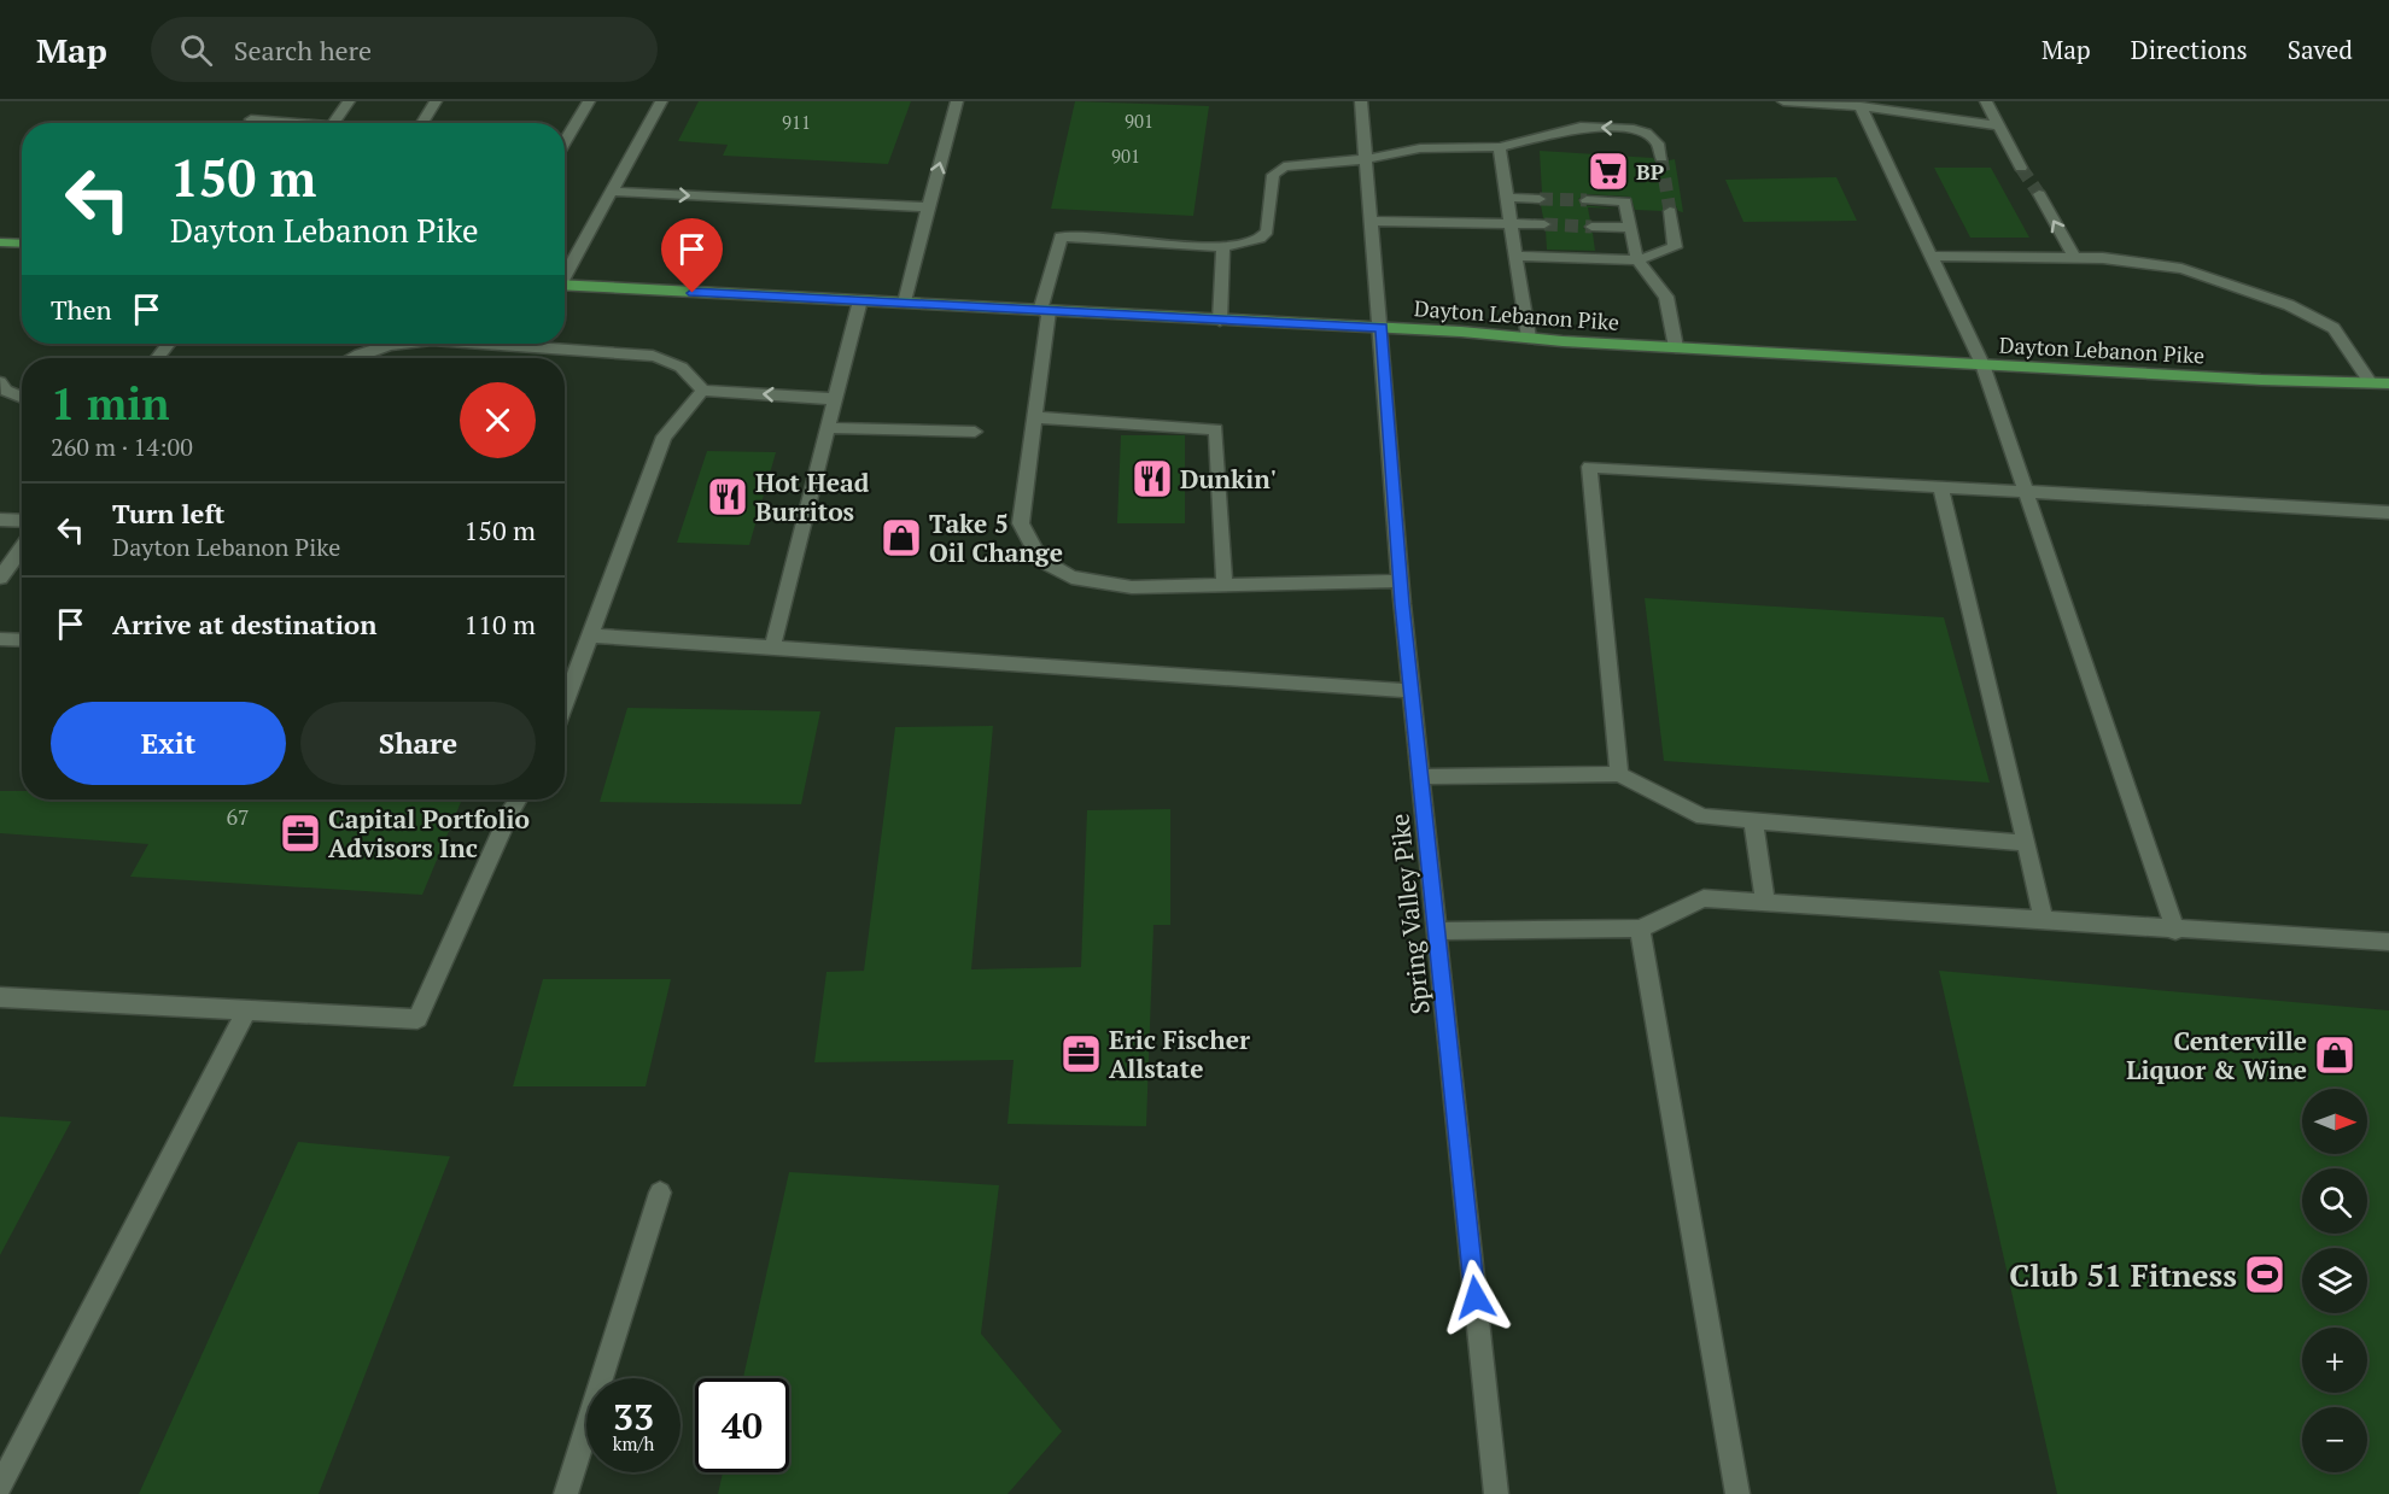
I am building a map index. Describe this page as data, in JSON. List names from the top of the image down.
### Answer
{
  "streets": {
    "main road": ["Dayton Lebanon Pike"],
    "street": ["Spring Valley Pike"]
  },
  "crossings": [
    ["Dayton Lebanon Pike", "Spring Valley Pike"]
  ],
  "places": {
    "supermarket": ["BP"],
    "restaurant": ["Dunkin'", "Hot Head Burritos"],
    "shop": ["Take 5 Oil Change", "Centerville Liquor & Wine"],
    "office": ["Capital Portfolio Advisors Inc", "Eric Fischer Allstate"],
    "sports": ["Club 51 Fitness"]
  },
  "house_numbers": [
    "901",
    "911",
    "901",
    "67"
  ],
  "north": "right",
  "page": {
    "header": "Map",
    "search": "Search here",
    "nav": ["Map", "Directions", "Saved"],
    "turn": ["150 m", "Dayton Lebanon Pike"],
    "then": "Then",
    "heading": ["1 min", "260 m · 14:00"],
    "list": [
      {
        "name": "Turn left",
        "note": "Dayton Lebanon Pike",
        "value": "150 m"
      },
      {
        "name": "Arrive at destination",
        "value": "110 m"
      }
    ],
    "buttons": ["Exit", "Share"],
    "map_buttons": ["+", "−"],
    "speed": "33 km/h",
    "limit": "40"
  }
}
